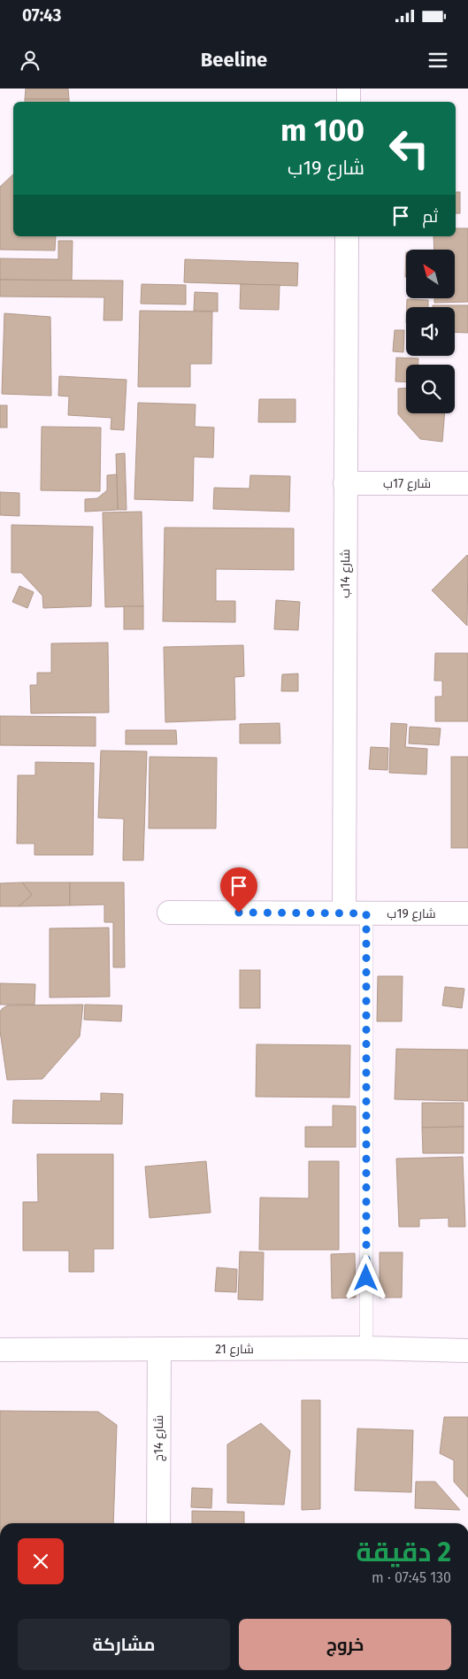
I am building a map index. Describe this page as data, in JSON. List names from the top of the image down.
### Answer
{
  "streets": {
    "street": [
      "شارع 17ب",
      "شارع 14ب",
      "شارع 19ب",
      "شارع 21",
      "شارع 14ج"
    ]
  },
  "crossings": [
    ["شارع 17ب", "شارع 14ب"],
    ["شارع 14ب", "شارع 19ب"],
    ["شارع 21", "شارع 14ج"]
  ],
  "north": "top left",
  "page": {
    "status": "07:43",
    "header": "Beeline",
    "turn": ["100 m", "شارع 19ب"],
    "then": "ثم",
    "heading": ["2 دقيقة", "130 m · 07:45"],
    "buttons": ["خروج", "مشاركة"]
  }
}
